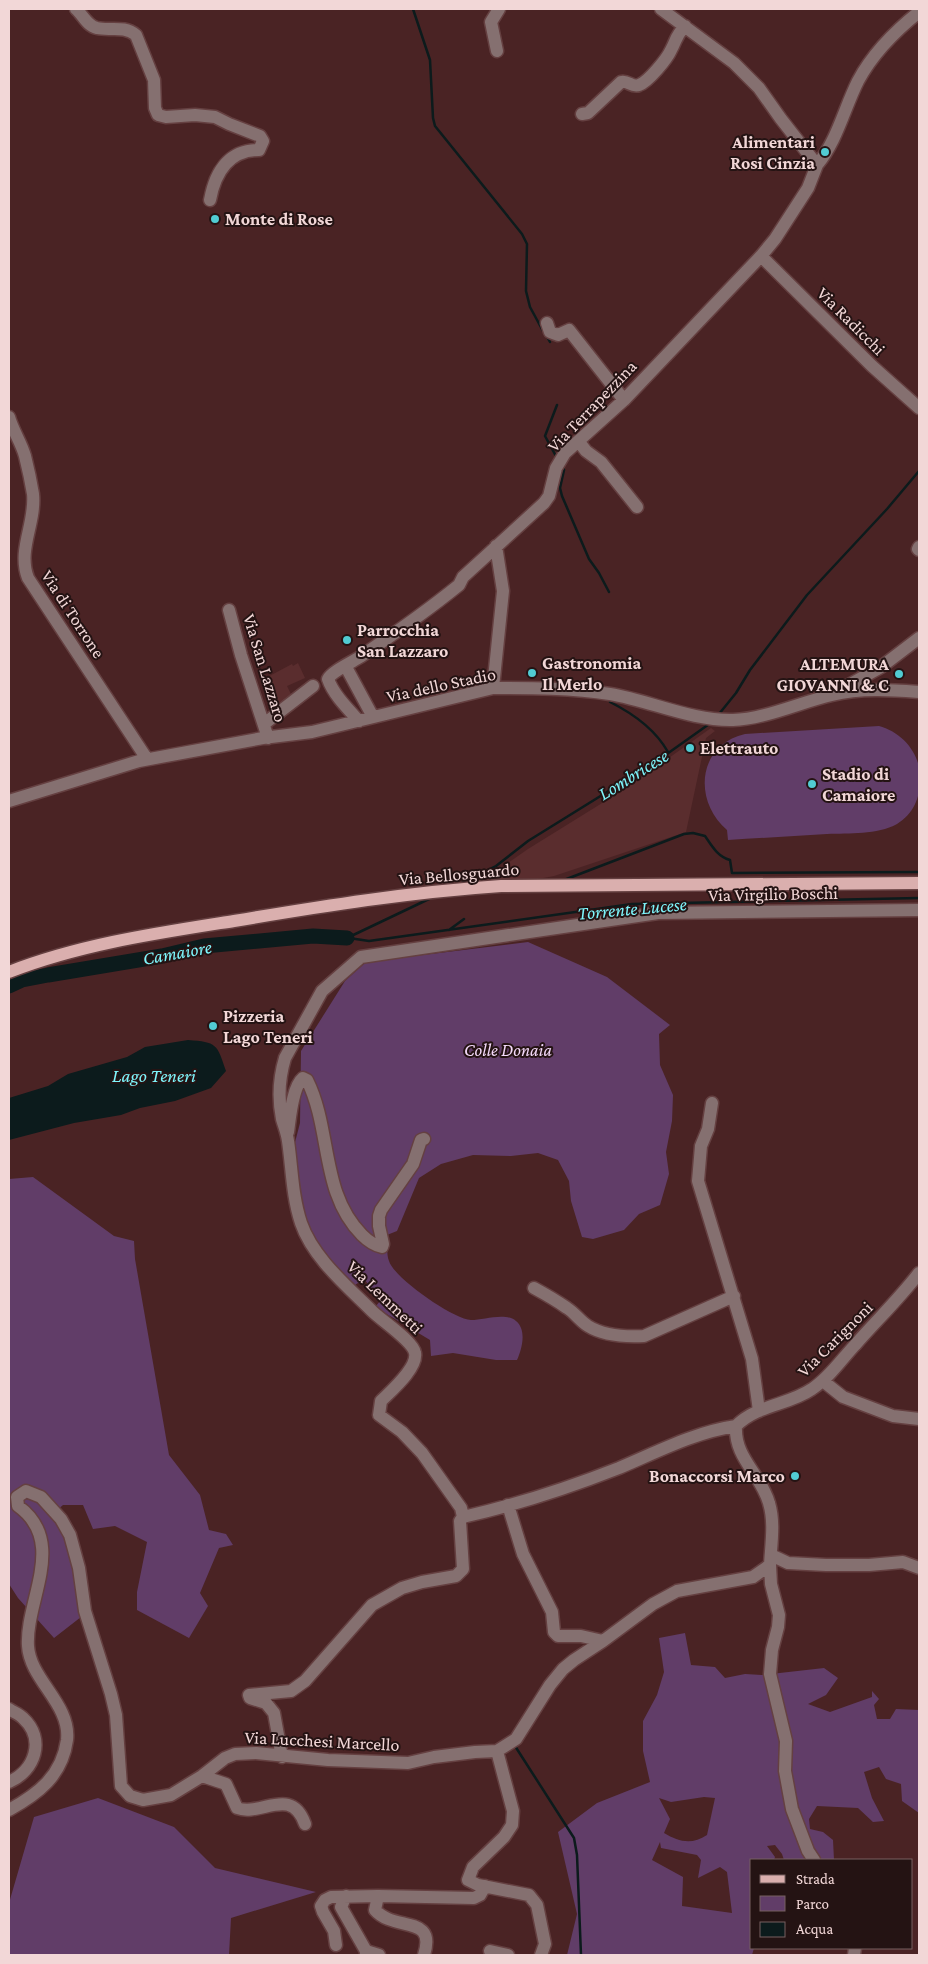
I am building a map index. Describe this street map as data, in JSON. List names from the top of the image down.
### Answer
{
  "streets": {
    "main road": ["Via Bellosguardo"],
    "street": [
      "Via Radicchi",
      "Via Terrapezzina",
      "Via di Torrone",
      "Via San Lazzaro",
      "Via dello Stadio",
      "Via Virgilio Boschi",
      "Via Lemmetti",
      "Via Carignoni",
      "Via Lucchesi Marcello"
    ]
  },
  "crossings": [
    ["Via Radicchi", "Via Terrapezzina"],
    ["Via Terrapezzina", "Via dello Stadio"],
    ["Via di Torrone", "Via dello Stadio"],
    ["Via San Lazzaro", "Via dello Stadio"],
    ["Via Virgilio Boschi", "Via Lemmetti"]
  ],
  "water": [
    "Lombricese",
    "Torrente Lucese",
    "Camaiore",
    "Lago Teneri"
  ],
  "parks": ["Colle Donaia"],
  "places": [
    "Alimentari Rosi Cinzia",
    "Monte di Rose",
    "Parrocchia San Lazzaro",
    "Gastronomia Il Merlo",
    "ALTEMURA GIOVANNI & C",
    "Elettrauto",
    "Stadio di Camaiore",
    "Pizzeria Lago Teneri",
    "Bonaccorsi Marco"
  ],
  "legend": ["Strada", "Parco", "Acqua"]
}
